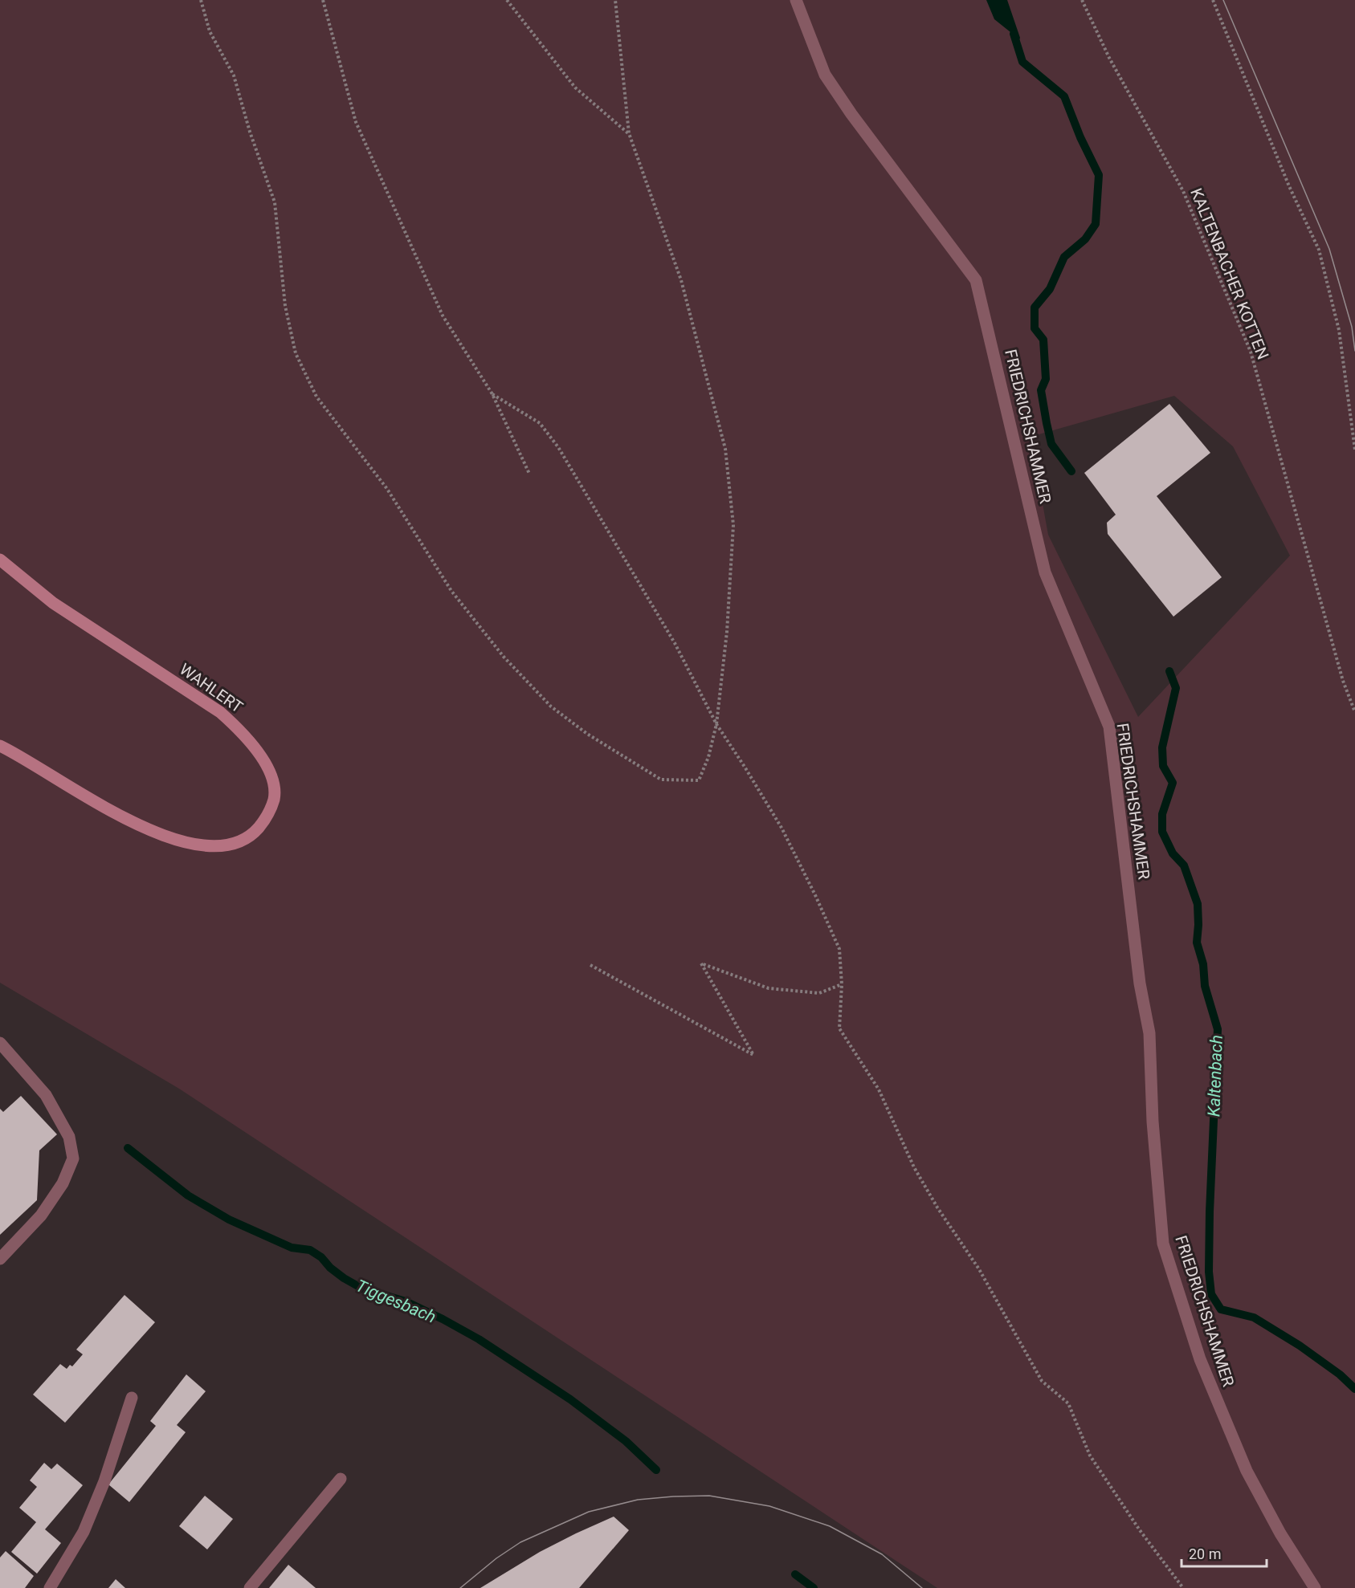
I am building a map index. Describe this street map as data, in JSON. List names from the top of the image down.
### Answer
{
  "streets": {
    "main road": ["WAHLERT"],
    "street": ["FRIEDRICHSHAMMER"],
    "path": ["KALTENBACHER KOTTEN"]
  },
  "water": ["Kaltenbach", "Tiggesbach"],
  "scale_bar": "20 m"
}
